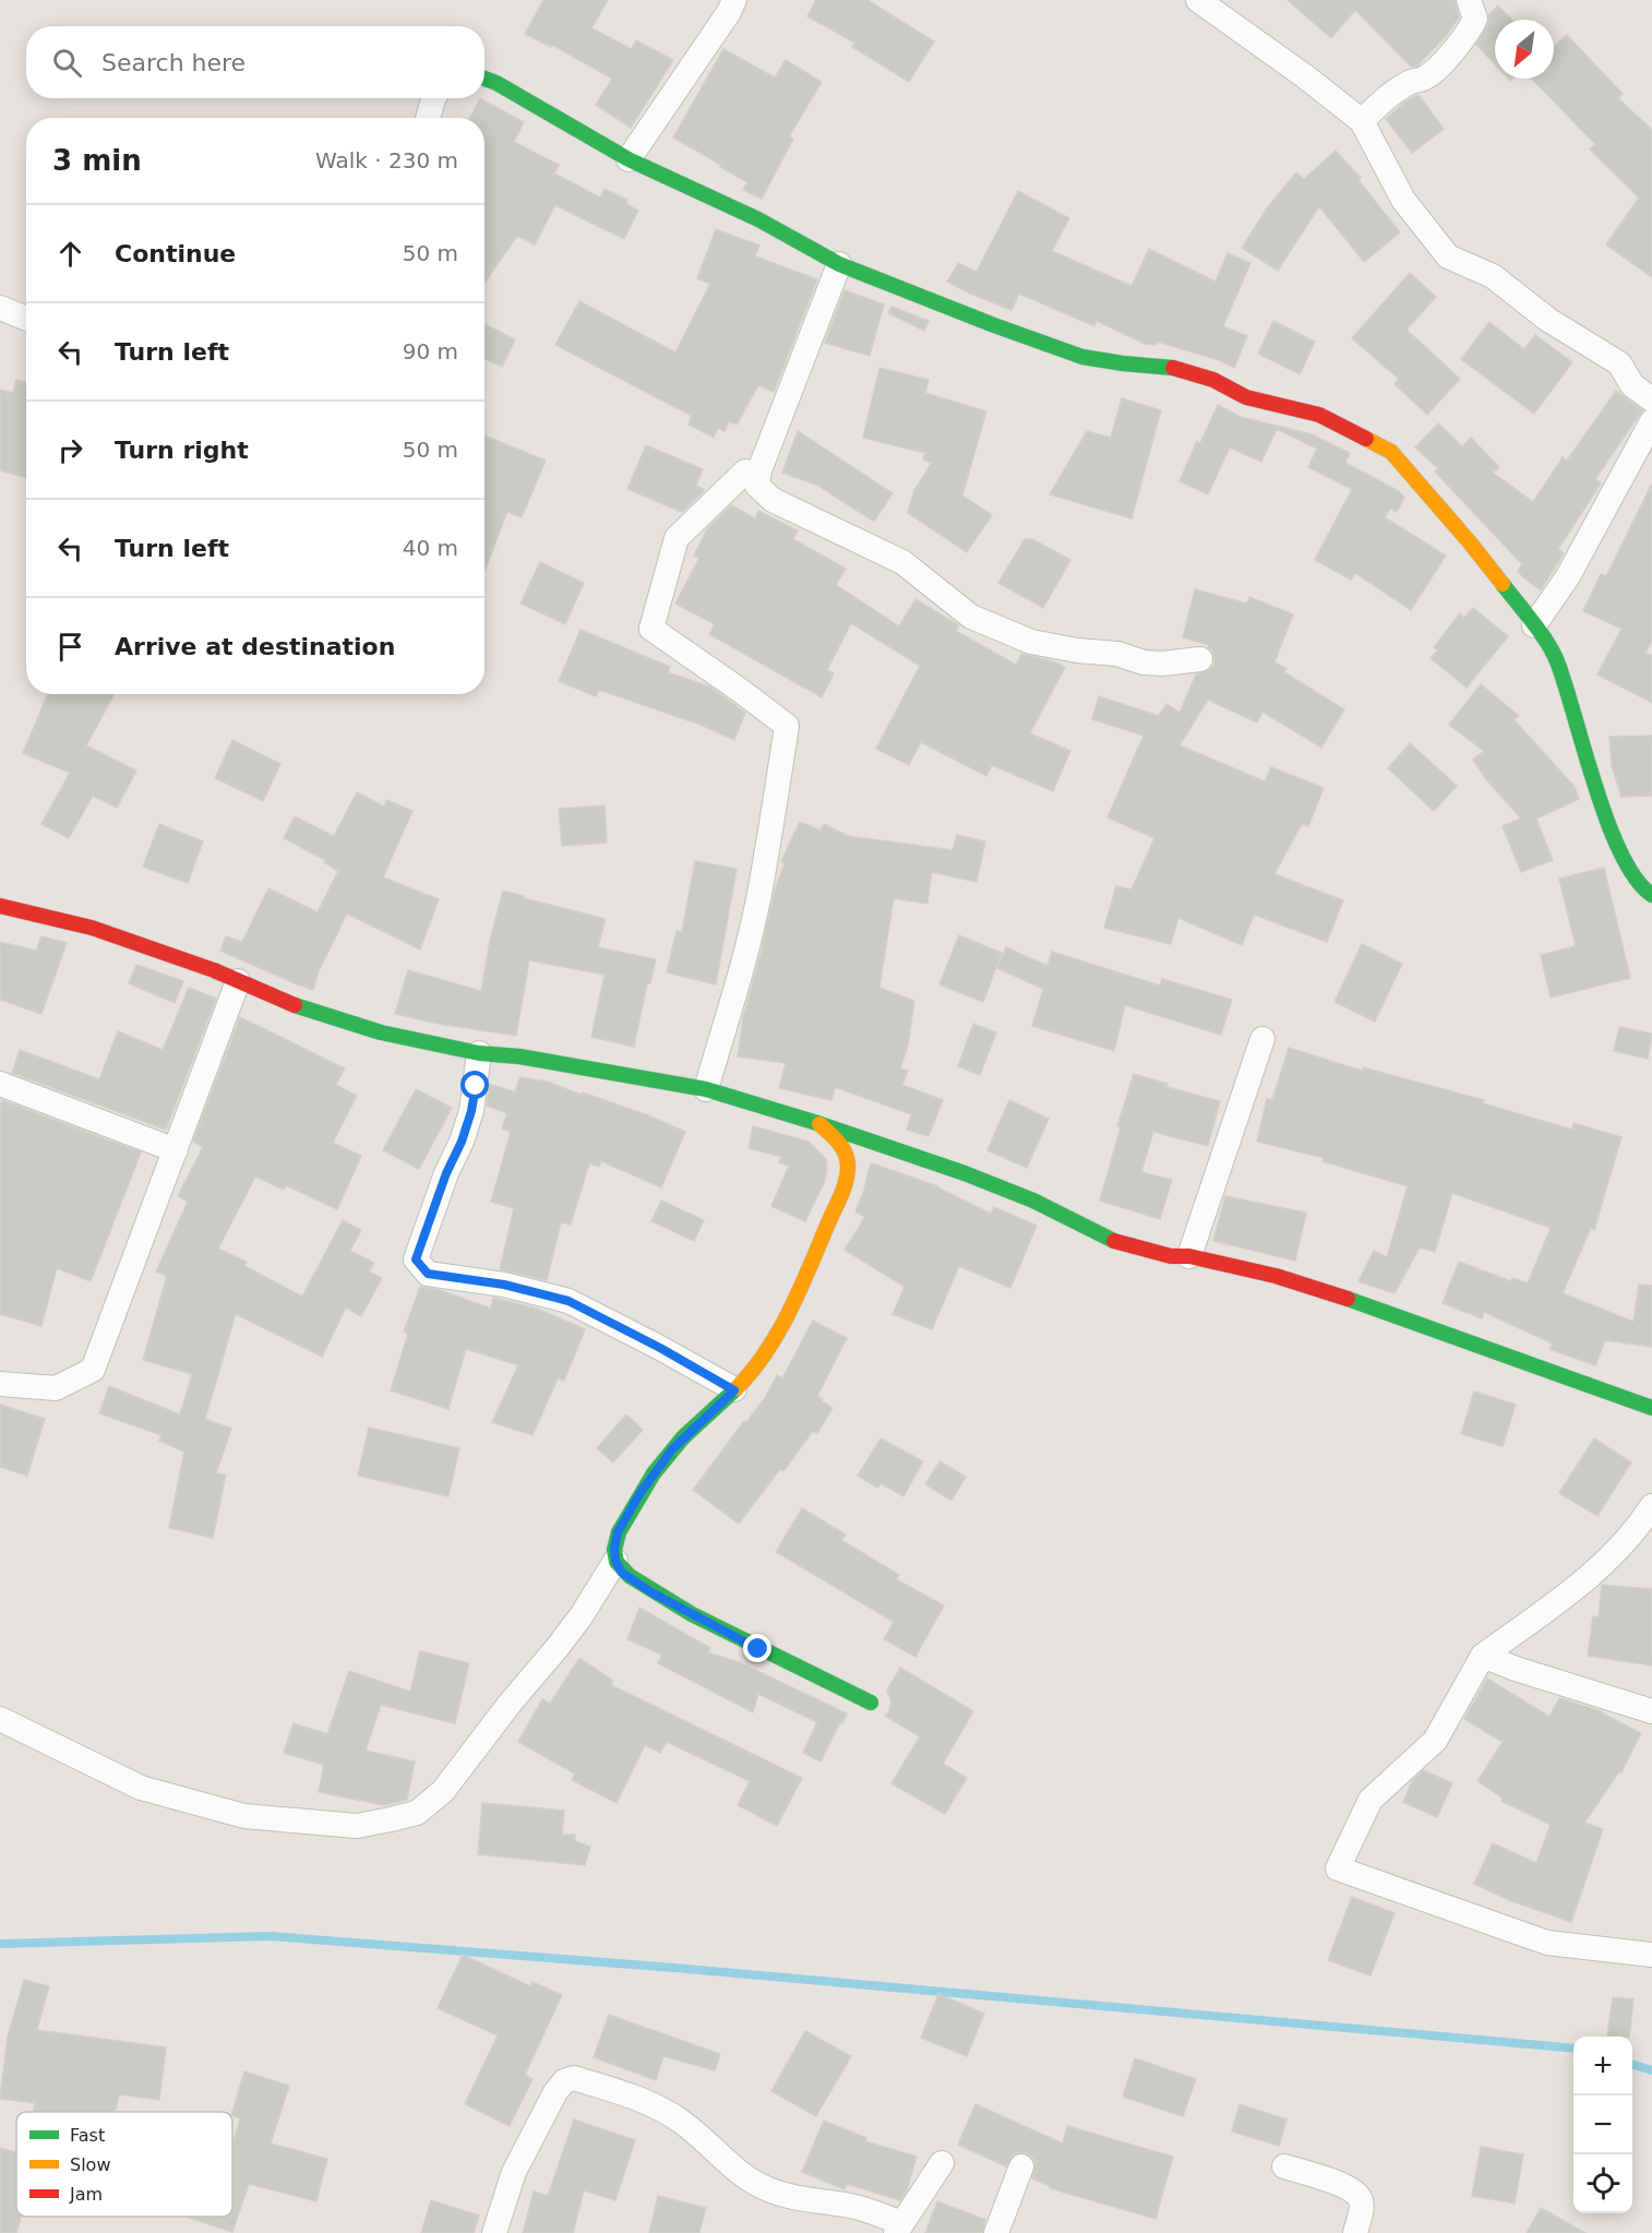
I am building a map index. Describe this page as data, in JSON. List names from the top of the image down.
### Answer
{
  "legend": ["Fast", "Slow", "Jam"],
  "north": "bottom left",
  "page": {
    "search": "Search here",
    "heading": ["3 min", "Walk · 230 m"],
    "list": [
      ["Continue", "50 m"],
      ["Turn left", "90 m"],
      ["Turn right", "50 m"],
      ["Turn left", "40 m"],
      "Arrive at destination"
    ],
    "map_buttons": ["+", "−"]
  }
}
